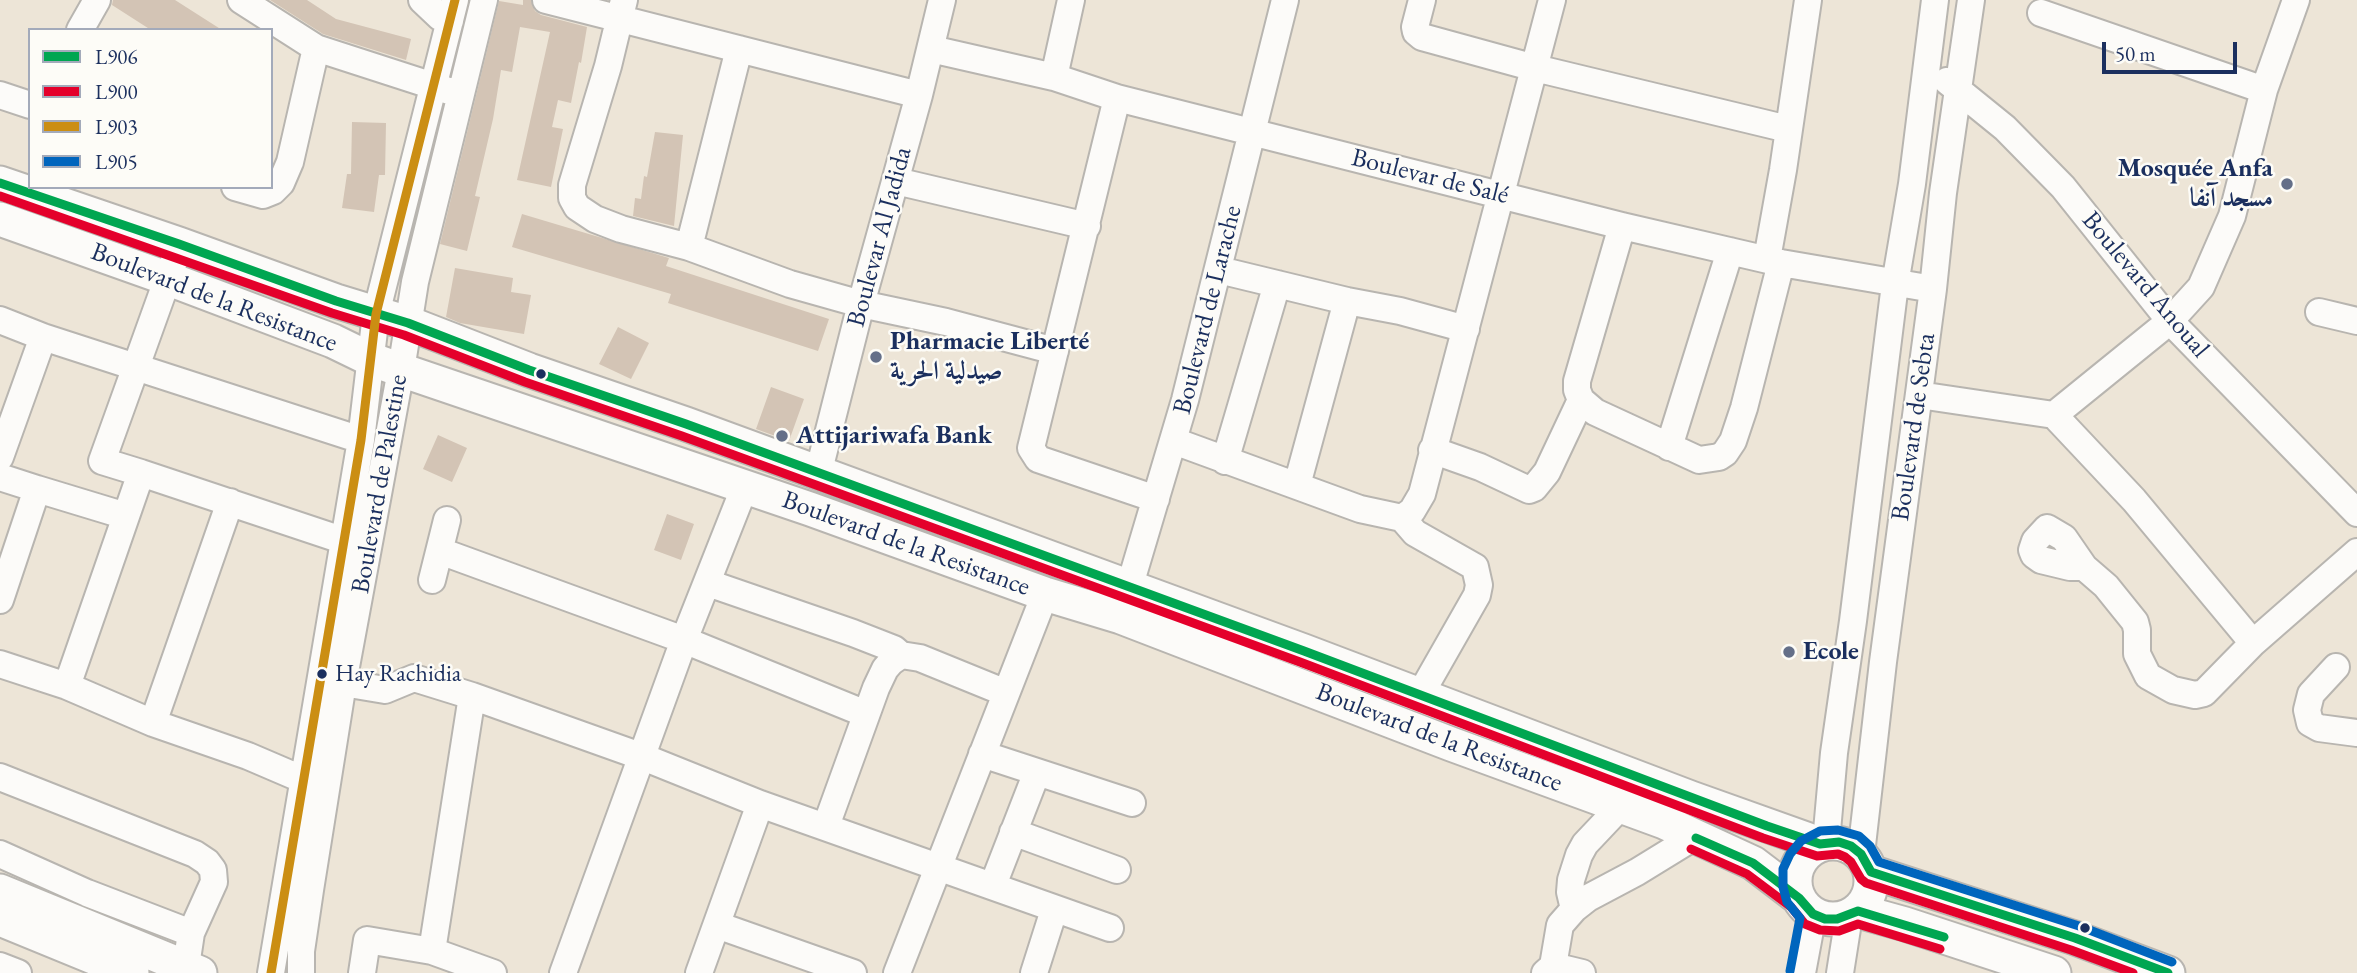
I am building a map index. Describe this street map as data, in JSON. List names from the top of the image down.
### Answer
{
  "streets": {
    "main road": ["Boulevard de la Resistance"],
    "street": [
      "Boulevar de Salé",
      "Boulevar Al Jadida",
      "Boulevard Anoual",
      "Boulevard de Larache",
      "Boulevard de Sebta",
      "Boulevard de Palestine"
    ]
  },
  "crossings": [
    ["Boulevar de Salé", "Boulevar Al Jadida"],
    ["Boulevar de Salé", "Boulevard de Larache"],
    ["Boulevar de Salé", "Boulevard de Sebta"],
    ["Boulevar Al Jadida", "Boulevard de la Resistance"],
    ["Boulevard Anoual", "Boulevard de Sebta"],
    ["Boulevard de la Resistance", "Boulevard de Larache"],
    ["Boulevard de la Resistance", "Boulevard de Sebta"],
    ["Boulevard de la Resistance", "Boulevard de Palestine"]
  ],
  "places": [
    "Mosquée Anfa مسجد آنفا",
    "Pharmacie Liberté صيدلية الحرية",
    "Attijariwafa Bank",
    "Ecole",
    "Hay Rachidia"
  ],
  "lines": [
    "transit line L903",
    "transit line L906",
    "transit line L900",
    "transit line L905"
  ],
  "legend": [
    "L906",
    "L900",
    "L903",
    "L905"
  ],
  "scale_bar": "50 m"
}
